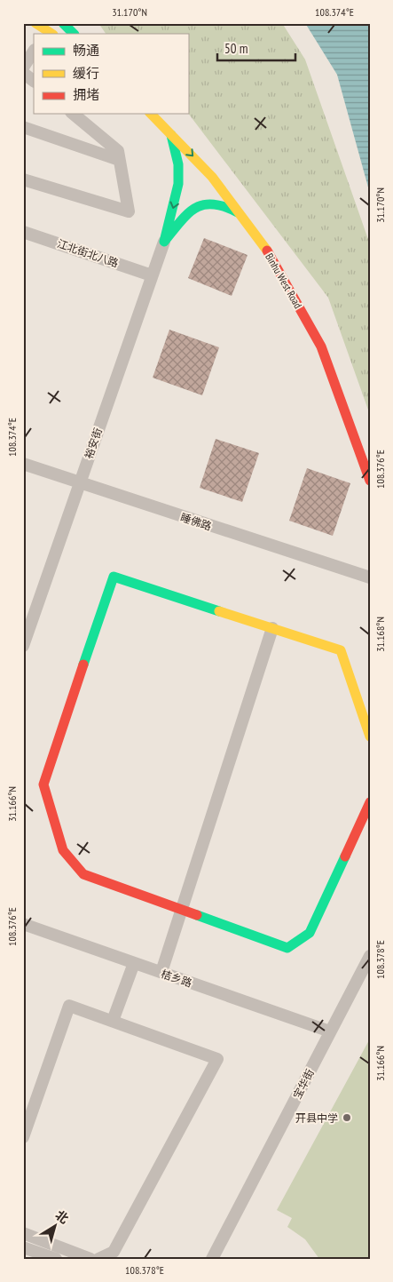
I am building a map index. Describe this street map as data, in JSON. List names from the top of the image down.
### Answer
{
  "streets": {
    "street": [
      "江北街北八路",
      "Binhu West Road",
      "裕安街",
      "睡佛路",
      "桔乡路",
      "宝华街"
    ]
  },
  "crossings": [
    ["江北街北八路", "裕安街"],
    ["裕安街", "睡佛路"],
    ["桔乡路", "宝华街"]
  ],
  "places": ["开县中学"],
  "legend": ["畅通", "缓行", "拥堵"],
  "scale_bar": "50 m",
  "north": "top right",
  "coordinates": [
    "31.170°N",
    "108.374°E",
    "108.376°E",
    "31.168°N",
    "31.166°N",
    "108.378°E"
  ]
}
